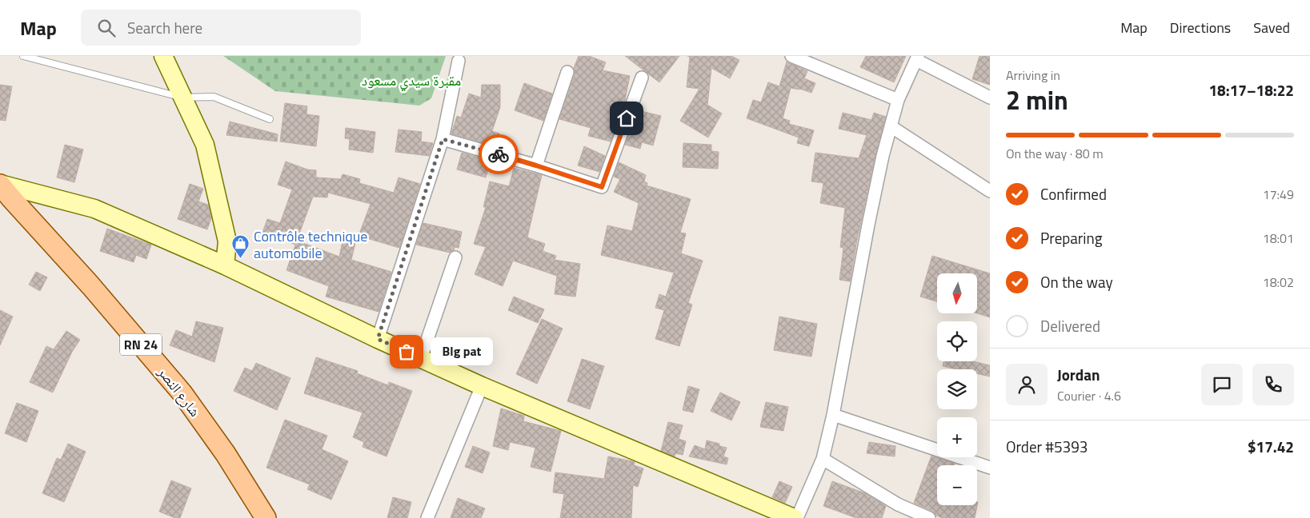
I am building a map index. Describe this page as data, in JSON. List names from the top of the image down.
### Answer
{
  "streets": {
    "main road": ["RN 24", "شارع النصر"]
  },
  "parks": ["مقبرة سيدي مسعود"],
  "places": {
    "shop": ["Contrôle technique automobile"],
    "other": ["Blg pat"]
  },
  "north": "bottom",
  "page": {
    "header": "Map",
    "search": "Search here",
    "nav": ["Map", "Directions", "Saved"],
    "heading": ["2 min", "Arriving in", "18:17–18:22"],
    "panel": [
      "Jordan",
      "Courier · 4.6",
      "Order #5393",
      "$17.42"
    ],
    "bar": "On the way · 80 m",
    "list": [
      ["Confirmed", "17:49"],
      ["Preparing", "18:01"],
      ["On the way", "18:02"],
      "Delivered"
    ],
    "map_buttons": ["+", "−"],
    "bubble": "Blg pat"
  }
}
